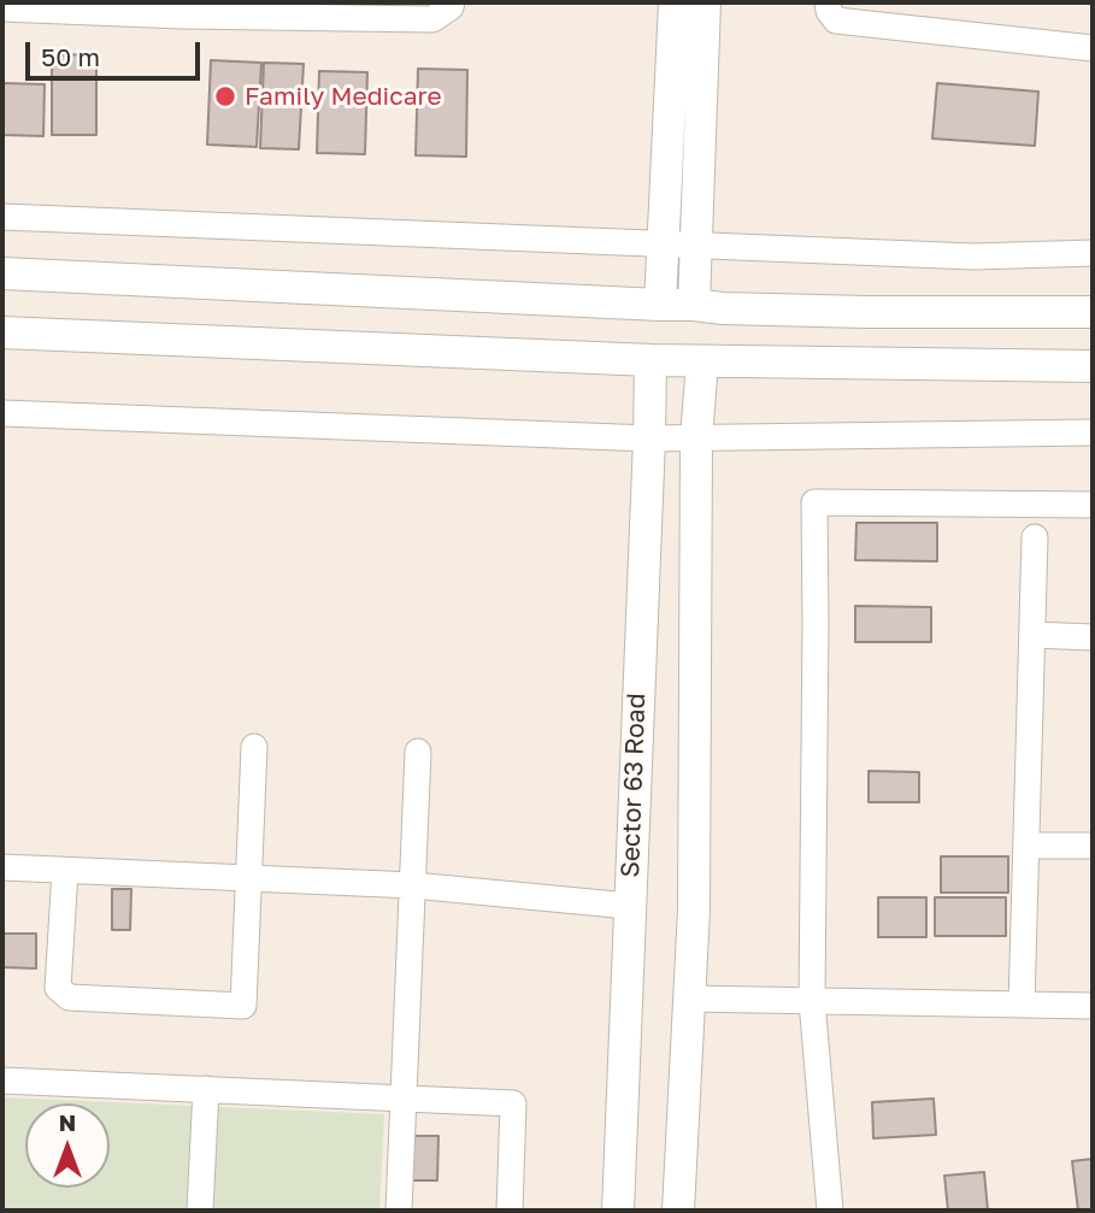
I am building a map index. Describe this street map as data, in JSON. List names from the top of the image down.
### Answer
{
  "streets": {
    "street": ["Sector 63 Road"]
  },
  "places": ["Family Medicare"],
  "scale_bar": "50 m",
  "north": "top"
}
